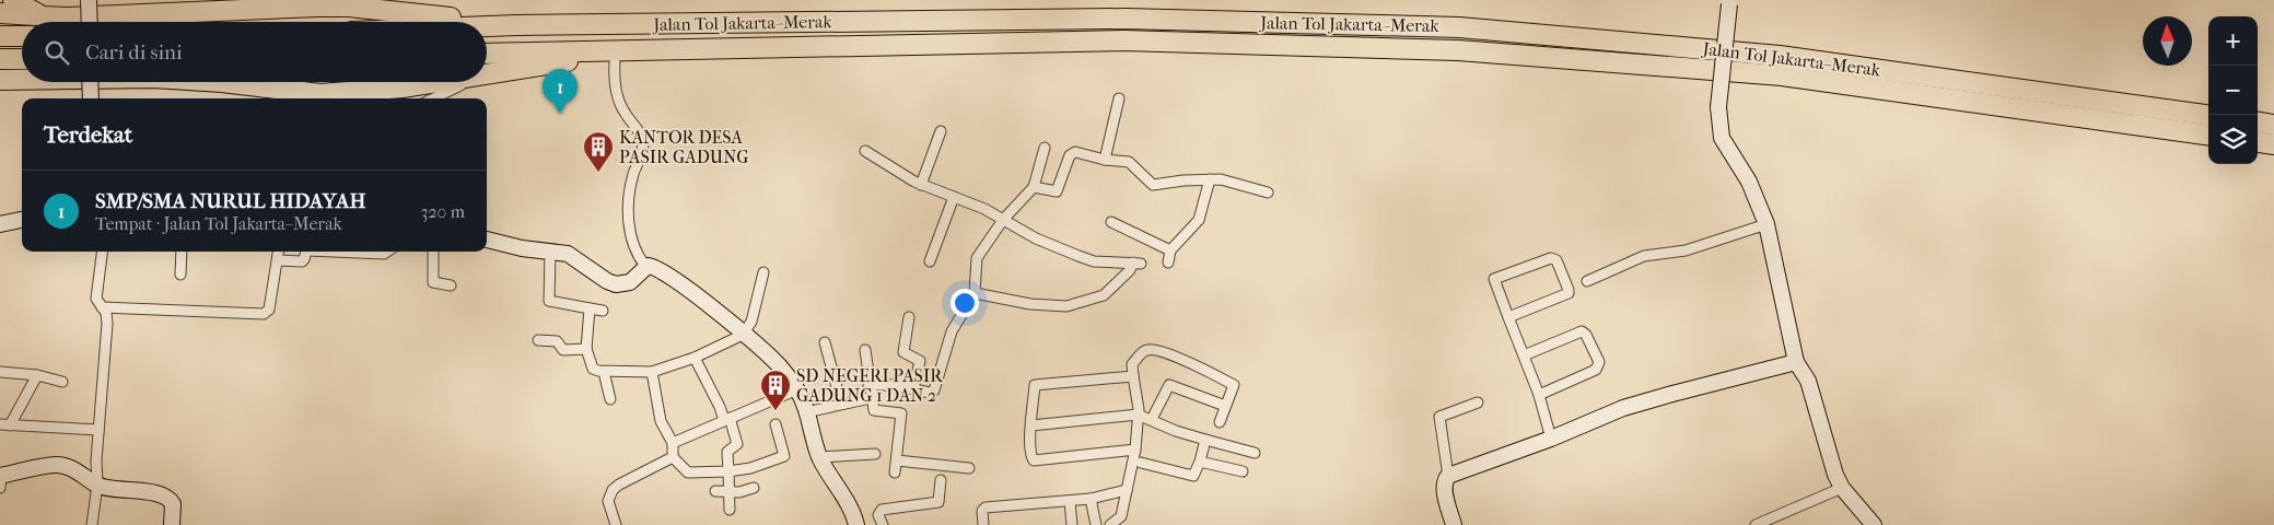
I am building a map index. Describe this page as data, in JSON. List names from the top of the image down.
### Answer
{
  "streets": {
    "highway": ["Jalan Tol Jakarta–Merak"]
  },
  "places": {
    "building": ["KANTOR DESA PASIR GADUNG", "SD NEGERI PASIR GADUNG 1 DAN 2"]
  },
  "north": "top",
  "page": {
    "map_buttons": ["+", "−"],
    "search": "Cari di sini",
    "pins": "1",
    "heading": "Terdekat",
    "list": [
      {
        "mark": "1",
        "name": "SMP/SMA NURUL HIDAYAH",
        "note": "Tempat · Jalan Tol Jakarta–Merak",
        "value": "320 m"
      }
    ]
  }
}
